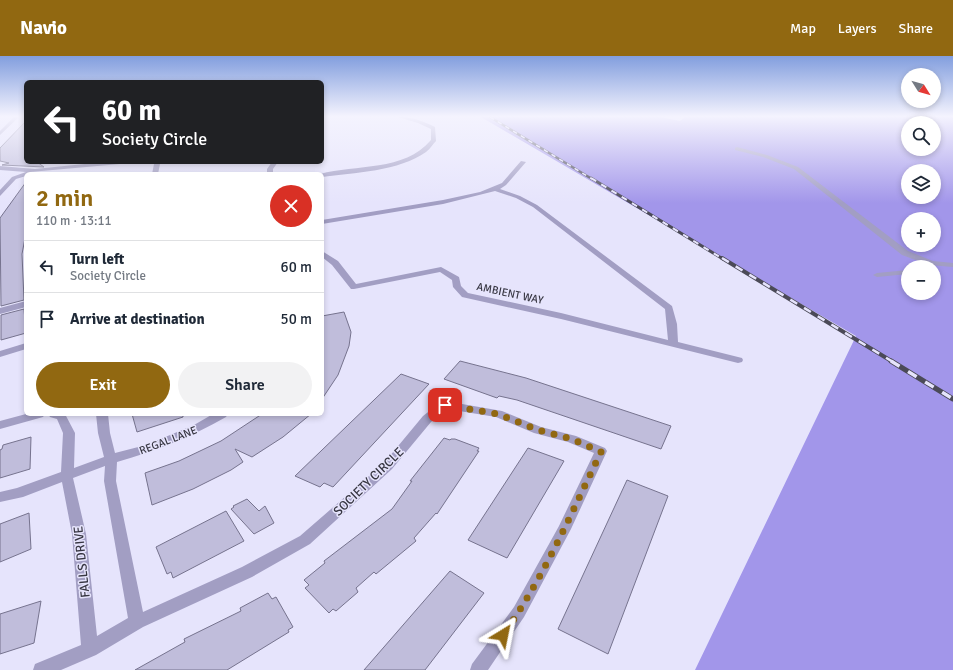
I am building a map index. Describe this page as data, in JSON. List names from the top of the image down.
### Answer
{
  "streets": {
    "street": [
      "AMBIENT WAY",
      "REGAL LANE",
      "SOCIETY CIRCLE",
      "FALLS DRIVE"
    ]
  },
  "crossings": [
    ["SOCIETY CIRCLE", "FALLS DRIVE"]
  ],
  "north": "bottom right",
  "page": {
    "header": "Navio",
    "nav": ["Map", "Layers", "Share"],
    "map_buttons": ["+", "−"],
    "turn": ["60 m", "Society Circle"],
    "heading": ["2 min", "110 m · 13:11"],
    "list": [
      {
        "name": "Turn left",
        "note": "Society Circle",
        "value": "60 m"
      },
      {
        "name": "Arrive at destination",
        "value": "50 m"
      }
    ],
    "buttons": ["Exit", "Share"]
  }
}
